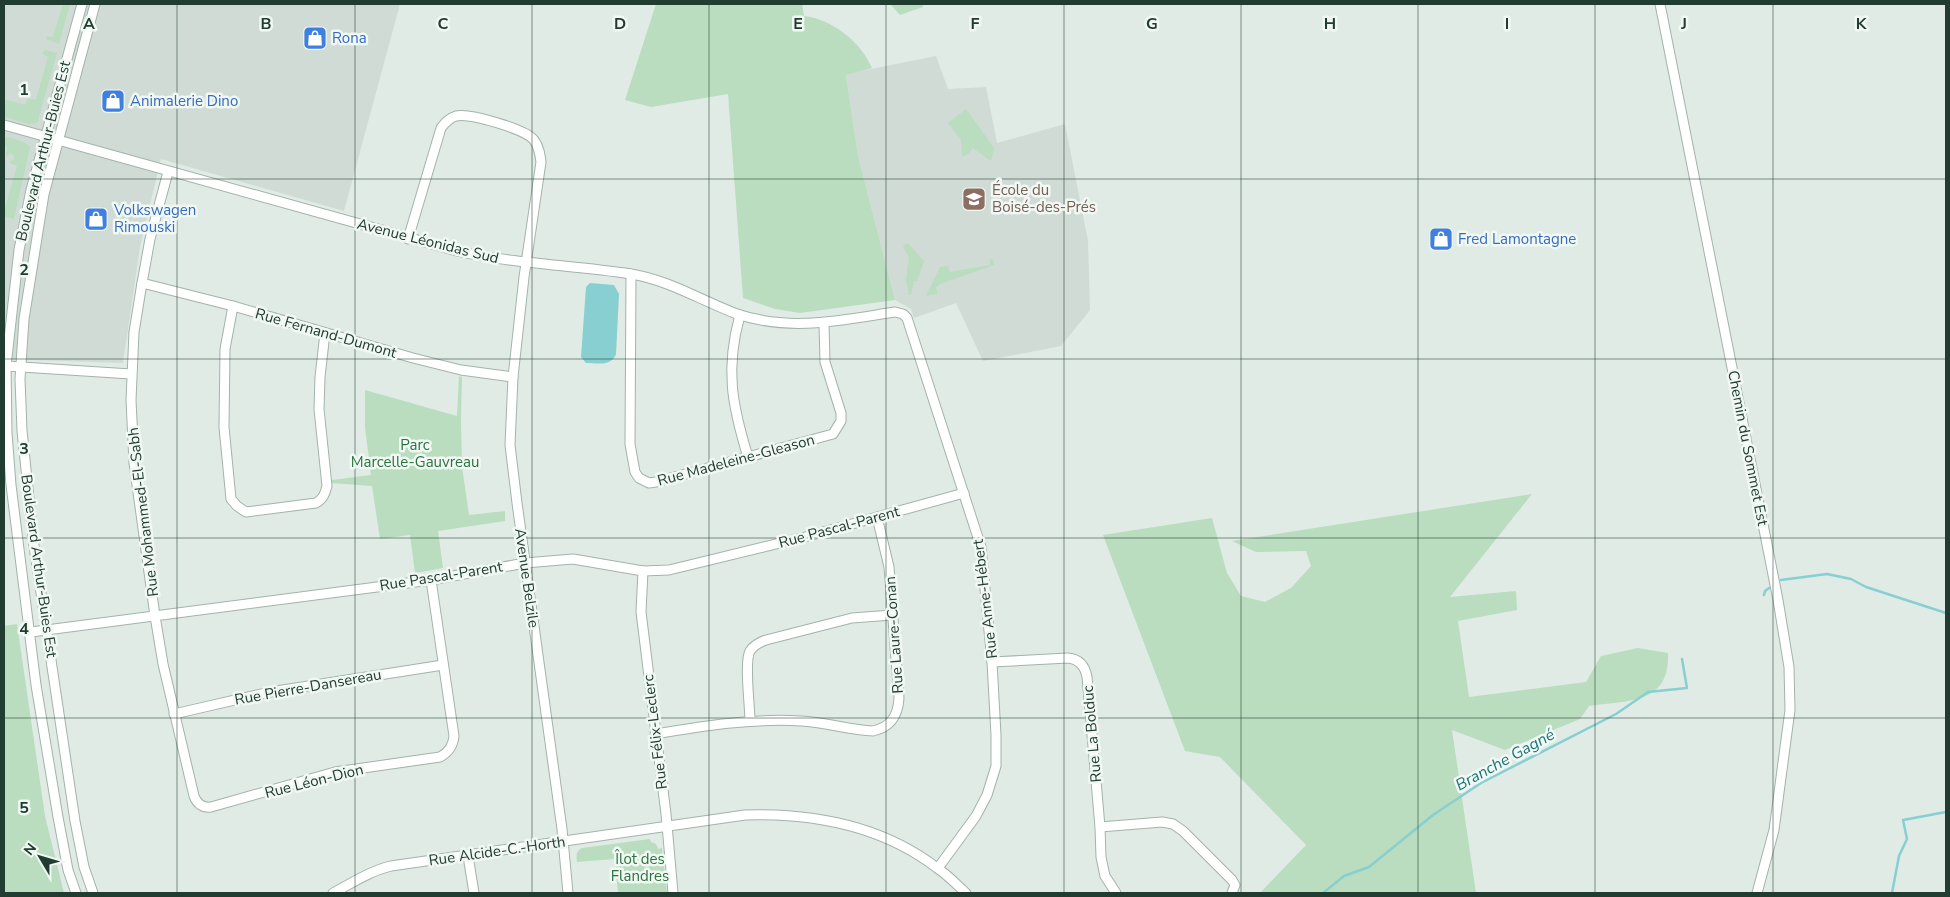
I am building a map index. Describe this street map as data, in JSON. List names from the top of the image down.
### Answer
{
  "streets": {
    "street": [
      "Boulevard Arthur-Buies Est",
      "Avenue Léonidas Sud",
      "Rue Fernand-Dumont",
      "Chemin du Sommet Est",
      "Rue Madeleine-Gleason",
      "Rue Mohammed-El-Sabh",
      "Rue Pascal-Parent",
      "Avenue Belzile",
      "Rue Anne-Hébert",
      "Rue Laure-Conan",
      "Rue Pierre-Dansereau",
      "Rue Félix-Leclerc",
      "Rue La Bolduc",
      "Rue Léon-Dion",
      "Rue Alcide-C.-Horth"
    ]
  },
  "crossings": [
    ["Boulevard Arthur-Buies Est", "Avenue Léonidas Sud"],
    ["Boulevard Arthur-Buies Est", "Rue Pascal-Parent"],
    ["Avenue Léonidas Sud", "Rue Madeleine-Gleason"],
    ["Avenue Léonidas Sud", "Rue Mohammed-El-Sabh"],
    ["Avenue Léonidas Sud", "Avenue Belzile"],
    ["Avenue Léonidas Sud", "Rue Anne-Hébert"],
    ["Rue Fernand-Dumont", "Rue Mohammed-El-Sabh"],
    ["Rue Fernand-Dumont", "Avenue Belzile"],
    ["Rue Mohammed-El-Sabh", "Rue Pascal-Parent"],
    ["Rue Mohammed-El-Sabh", "Rue Léon-Dion"],
    ["Rue Pascal-Parent", "Avenue Belzile"],
    ["Rue Pascal-Parent", "Rue Anne-Hébert"],
    ["Rue Pascal-Parent", "Rue Laure-Conan"],
    ["Rue Pascal-Parent", "Rue Félix-Leclerc"],
    ["Rue Pascal-Parent", "Rue Léon-Dion"],
    ["Avenue Belzile", "Rue Alcide-C.-Horth"],
    ["Rue Anne-Hébert", "Rue La Bolduc"],
    ["Rue Anne-Hébert", "Rue Alcide-C.-Horth"],
    ["Rue Laure-Conan", "Rue Félix-Leclerc"],
    ["Rue Pierre-Dansereau", "Rue Léon-Dion"],
    ["Rue Félix-Leclerc", "Rue Alcide-C.-Horth"]
  ],
  "water": ["Branche Gagné"],
  "parks": ["Parc Marcelle-Gauvreau", "Îlot des Flandres"],
  "places": {
    "shop": [
      "Rona",
      "Animalerie Dino",
      "Volkswagen Rimouski",
      "Fred Lamontagne"
    ],
    "school or university": ["École du Boisé-des-Prés"]
  },
  "north": "top left",
  "grid": {
    "columns": [
      "A",
      "B",
      "C",
      "D",
      "E",
      "F",
      "G",
      "H",
      "I",
      "J",
      "K"
    ],
    "rows": [
      "1",
      "2",
      "3",
      "4",
      "5"
    ]
  }
}
